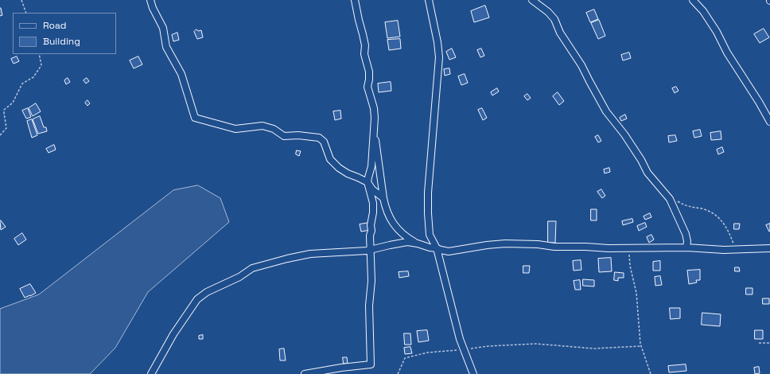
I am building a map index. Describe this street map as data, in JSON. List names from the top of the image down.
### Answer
{
  "legend": ["Road", "Building"]
}
